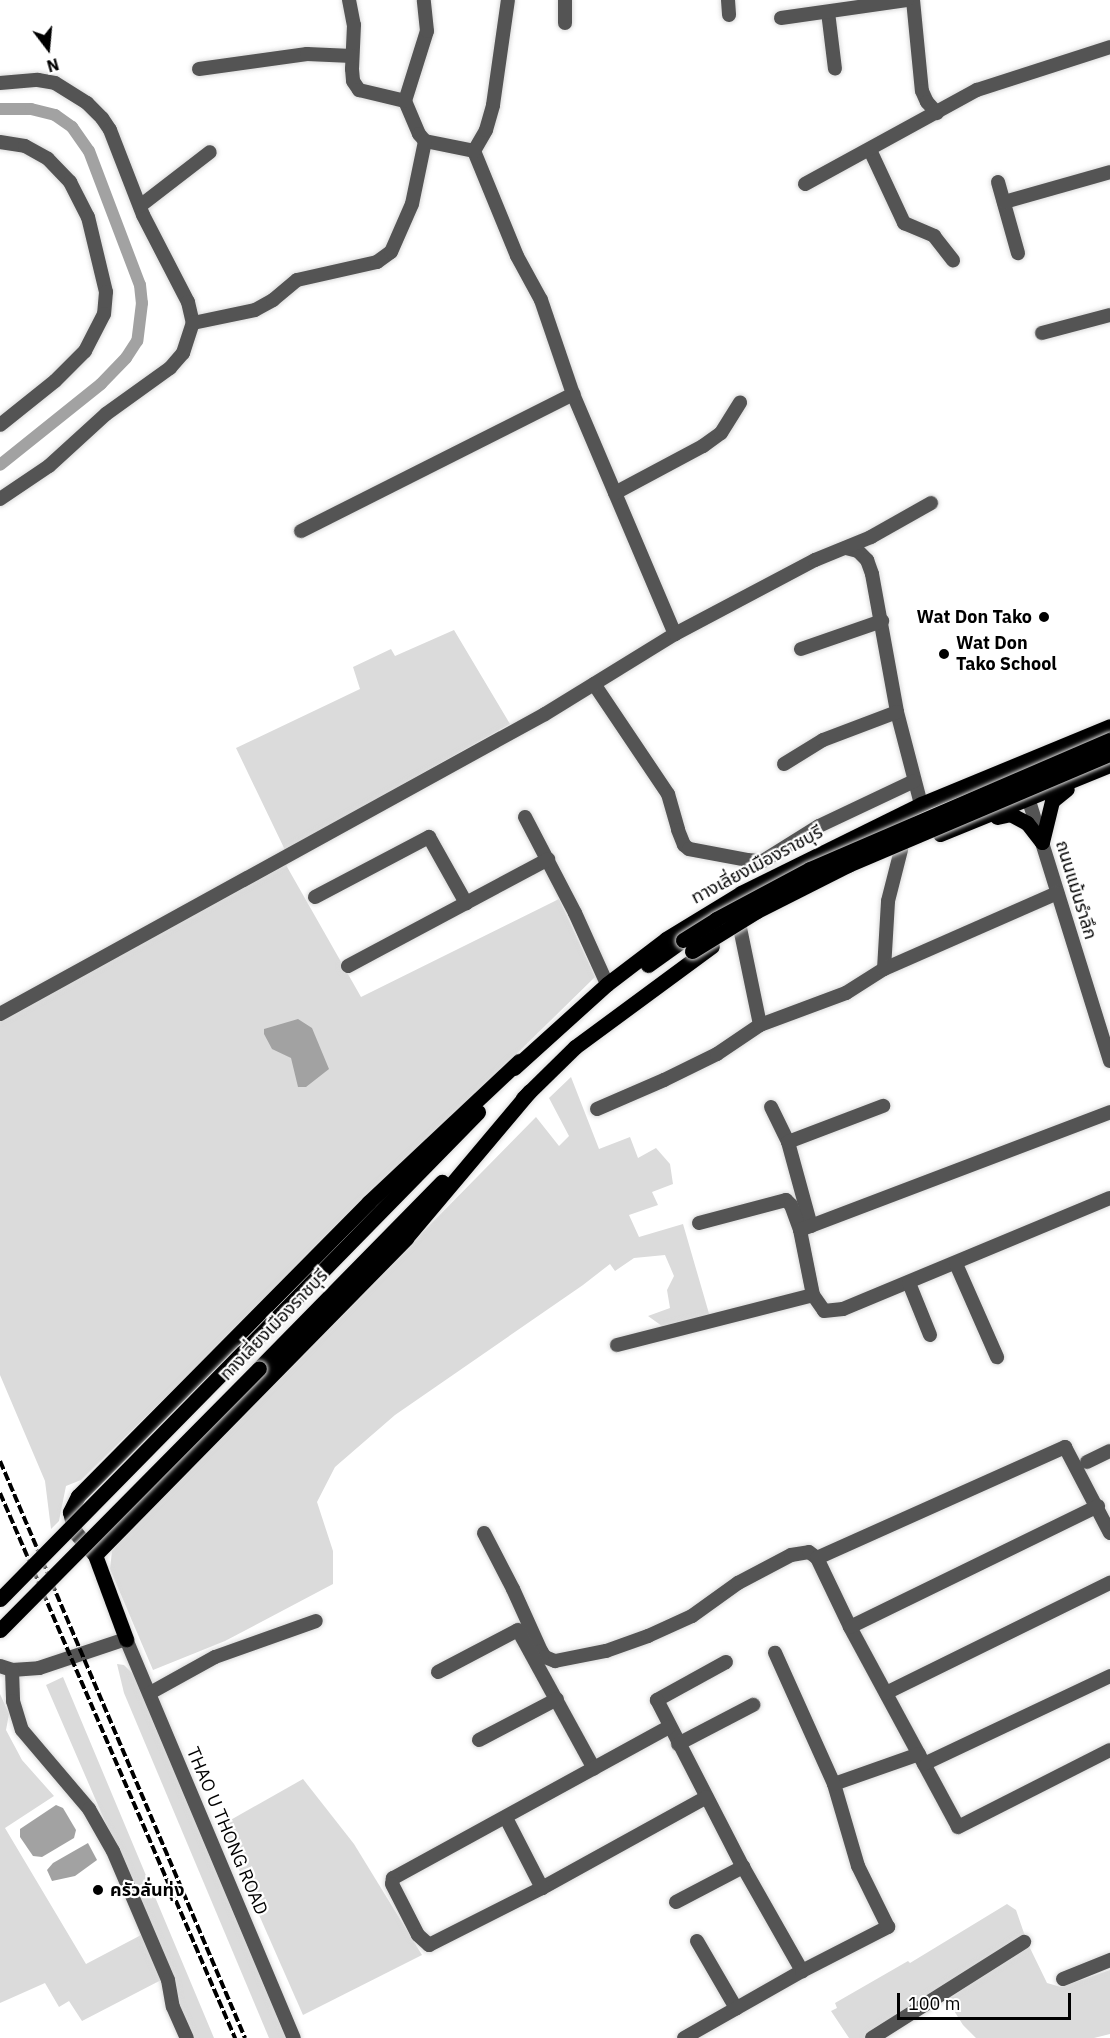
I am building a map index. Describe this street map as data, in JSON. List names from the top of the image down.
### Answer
{
  "streets": {
    "main road": ["ทางเลี่ยงเมืองราชบุรี"],
    "street": ["ถนนแม้นรำลึก", "THAO U THONG ROAD"]
  },
  "crossings": [
    ["ทางเลี่ยงเมืองราชบุรี", "ถนนแม้นรำลึก"]
  ],
  "places": ["Wat Don Tako", "Wat Don Tako School", "ครัวลั่นทุ่ง"],
  "scale_bar": "100 m",
  "north": "bottom"
}
